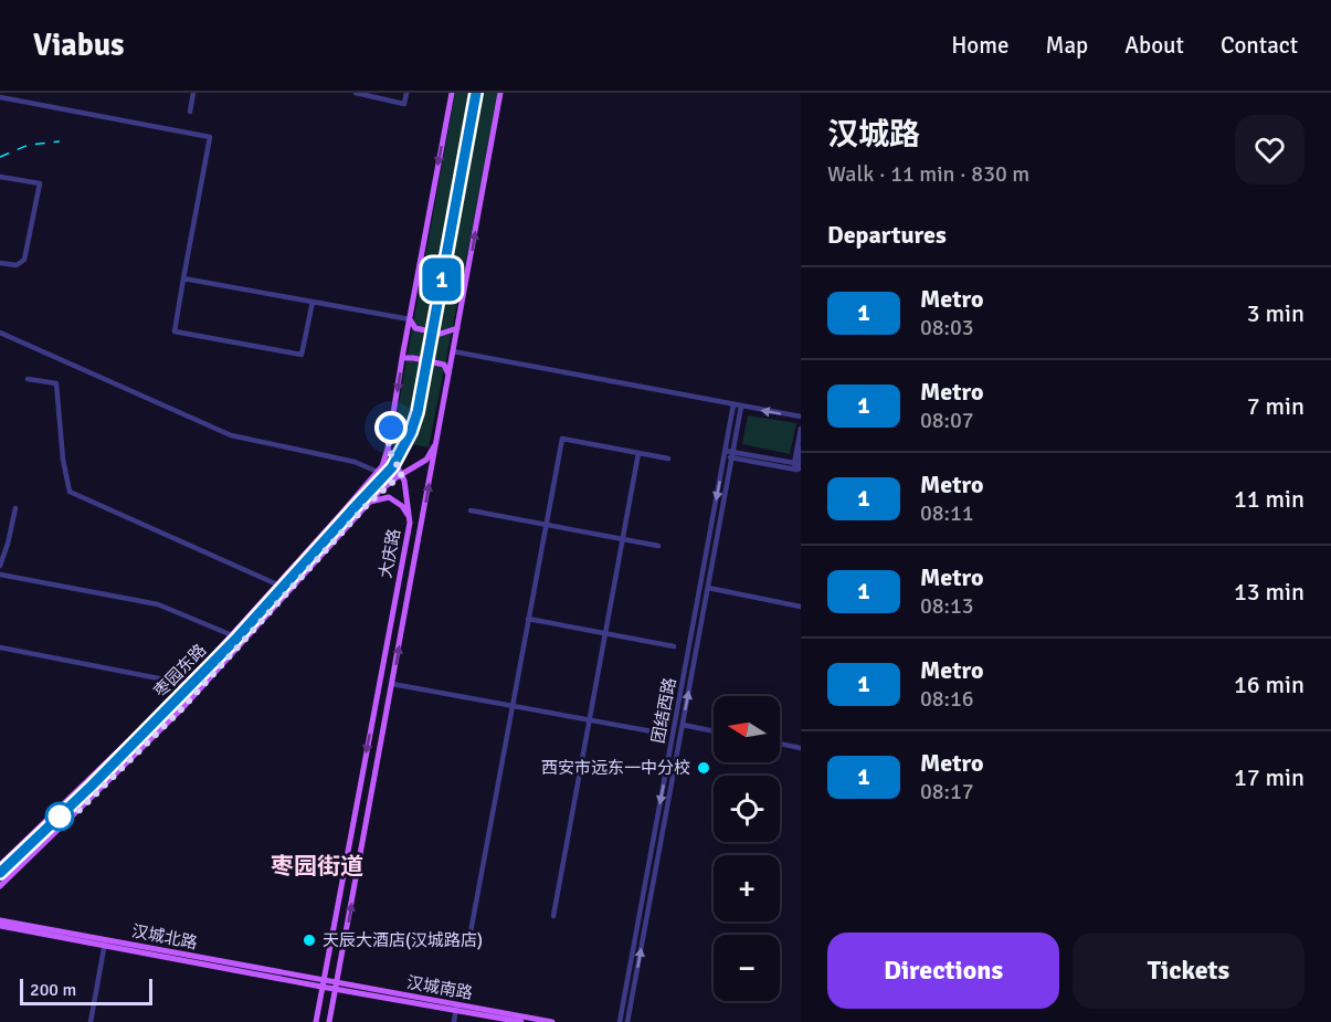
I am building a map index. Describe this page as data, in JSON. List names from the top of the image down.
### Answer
{
  "streets": {
    "main road": [
      "大庆路",
      "枣园东路",
      "汉城北路",
      "汉城南路"
    ],
    "street": ["团结西路"]
  },
  "crossings": [
    ["大庆路", "枣园东路"],
    ["大庆路", "汉城北路"],
    ["大庆路", "汉城南路"],
    ["汉城北路", "汉城南路"]
  ],
  "districts": ["枣园街道"],
  "places": ["西安市远东一中分校", "天辰大酒店(汉城路店)"],
  "lines": ["metro line 1"],
  "scale_bar": "200 m",
  "north": "left",
  "page": {
    "header": "Viabus",
    "nav": [
      "Home",
      "Map",
      "About",
      "Contact"
    ],
    "on_map": "1",
    "heading": [
      ["汉城路", "Walk · 11 min · 830 m"],
      "Departures"
    ],
    "list": [
      {
        "mark": "1",
        "name": "Metro",
        "note": "08:03",
        "value": "3 min"
      },
      {
        "mark": "1",
        "name": "Metro",
        "note": "08:07",
        "value": "7 min"
      },
      {
        "mark": "1",
        "name": "Metro",
        "note": "08:11",
        "value": "11 min"
      },
      {
        "mark": "1",
        "name": "Metro",
        "note": "08:13",
        "value": "13 min"
      },
      {
        "mark": "1",
        "name": "Metro",
        "note": "08:16",
        "value": "16 min"
      },
      {
        "mark": "1",
        "name": "Metro",
        "note": "08:17",
        "value": "17 min"
      }
    ],
    "map_buttons": ["+", "−"],
    "buttons": ["Directions", "Tickets"],
    "scale": "200 m"
  }
}
